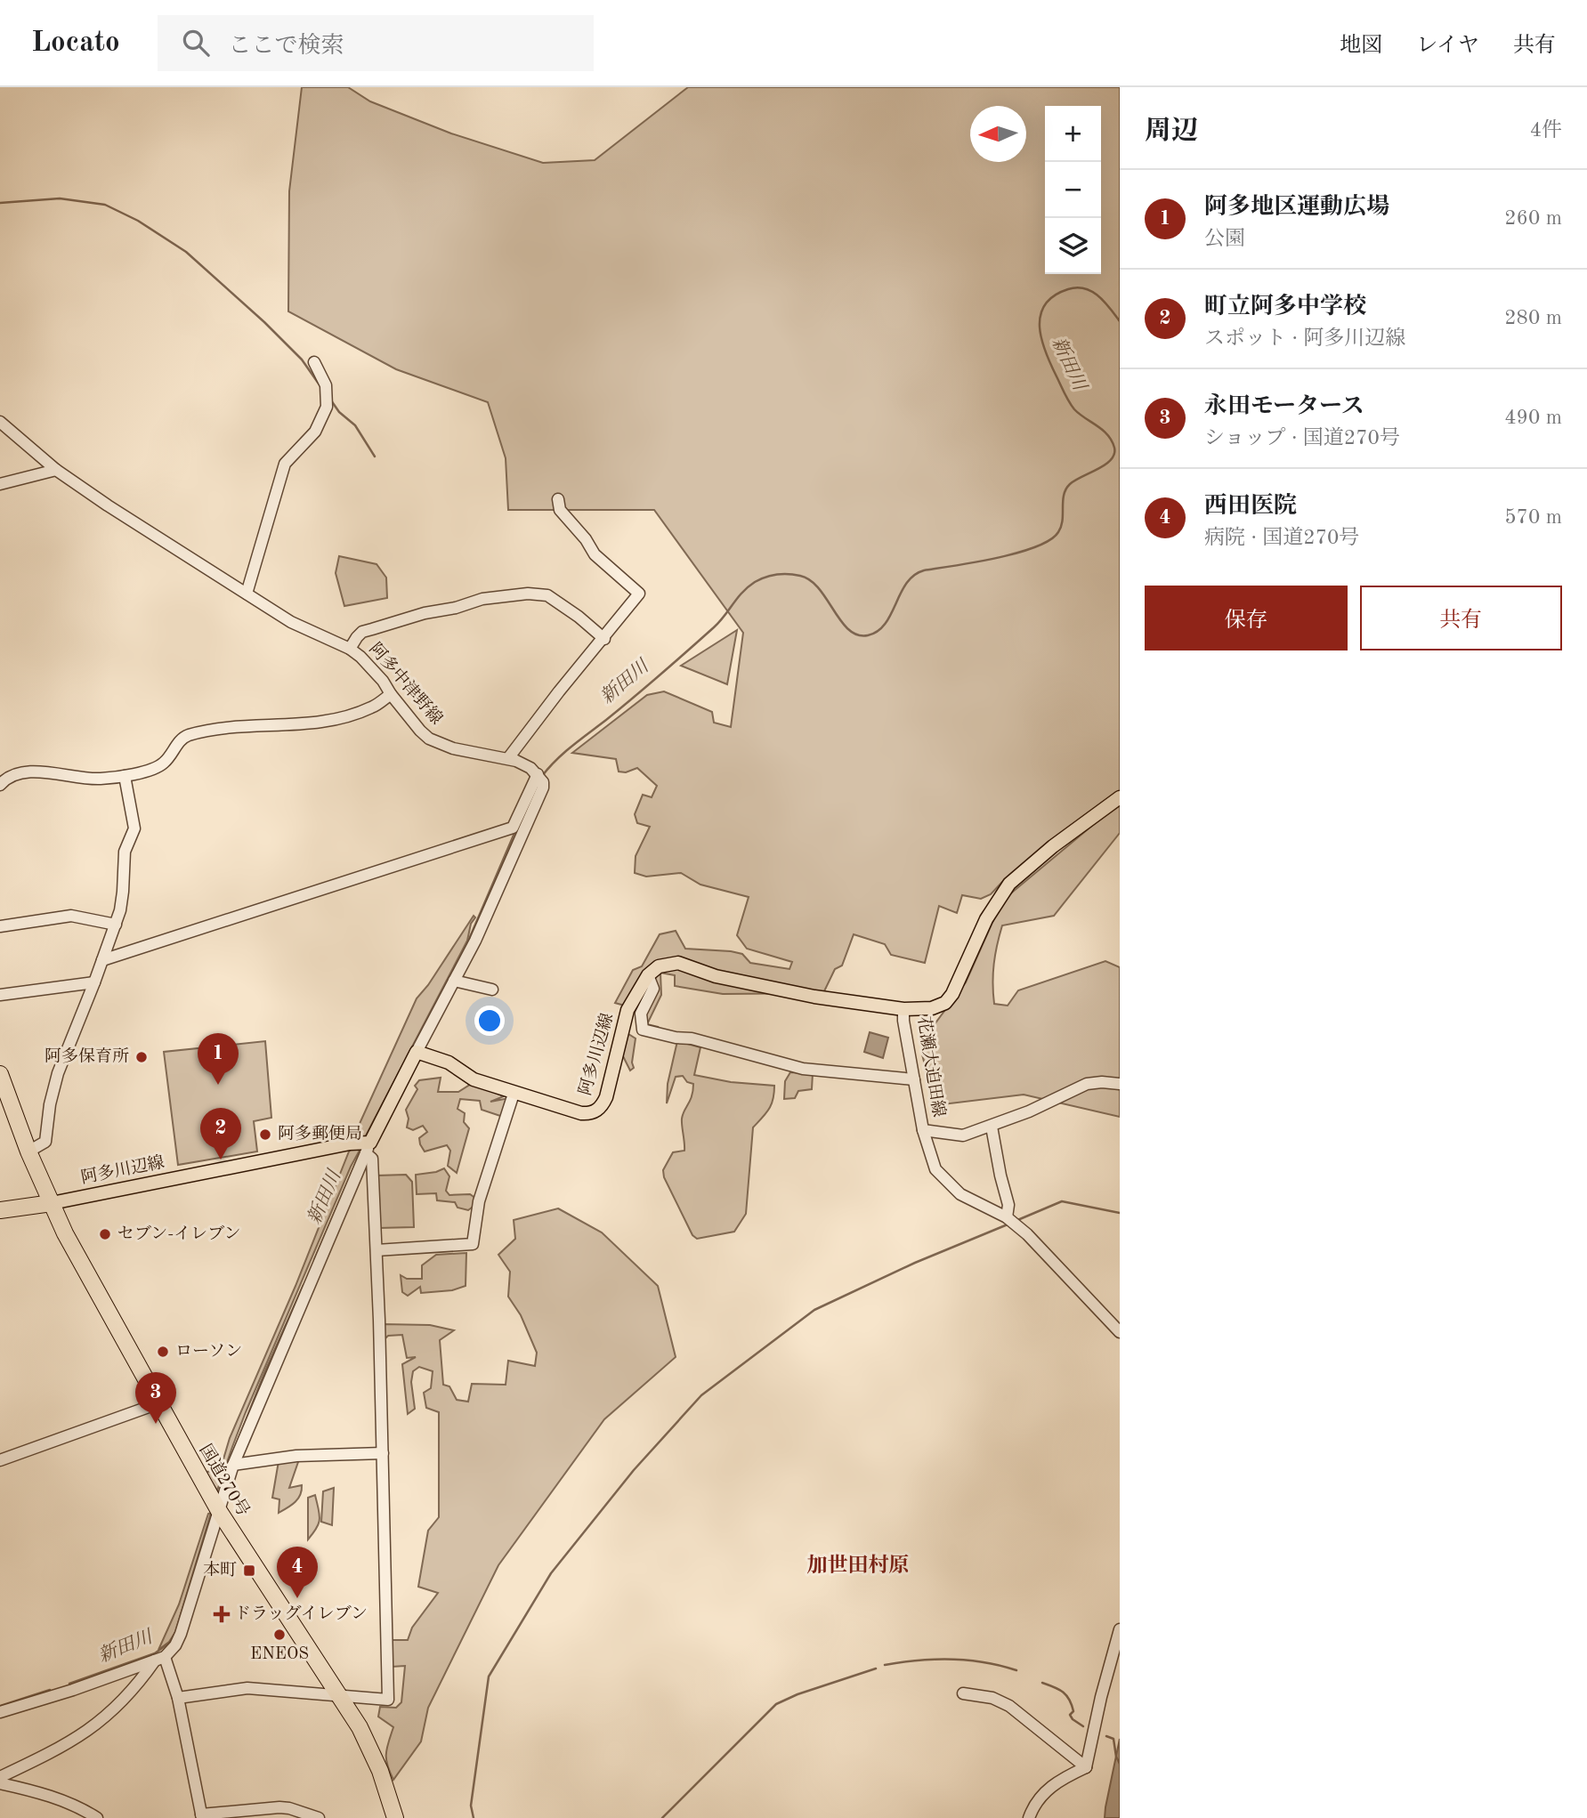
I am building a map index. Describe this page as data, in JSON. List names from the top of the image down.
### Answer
{
  "streets": {
    "highway": ["国道270号"],
    "main road": ["阿多川辺線"],
    "street": ["阿多中津野線", "花瀬大迫田線"]
  },
  "crossings": [
    ["阿多川辺線", "国道270号"]
  ],
  "districts": ["加世田村原"],
  "water": ["新田川"],
  "places": {
    "other": [
      "阿多保育所",
      "阿多郵便局",
      "セブン-イレブン",
      "ローソン",
      "ENEOS"
    ],
    "transit": ["本町"],
    "health": ["ドラッグイレブン"]
  },
  "north": "left",
  "page": {
    "header": "Locato",
    "search": "ここで検索",
    "nav": ["地図", "レイヤ", "共有"],
    "heading": ["周辺", "4件"],
    "map_buttons": ["+", "−"],
    "list": [
      {
        "mark": "1",
        "name": "阿多地区運動広場",
        "note": "公園",
        "value": "260 m"
      },
      {
        "mark": "2",
        "name": "町立阿多中学校",
        "note": "スポット · 阿多川辺線",
        "value": "280 m"
      },
      {
        "mark": "3",
        "name": "永田モータース",
        "note": "ショップ · 国道270号",
        "value": "490 m"
      },
      {
        "mark": "4",
        "name": "西田医院",
        "note": "病院 · 国道270号",
        "value": "570 m"
      }
    ],
    "buttons": ["保存", "共有"],
    "pins": [
      "1",
      "2",
      "3",
      "4"
    ]
  }
}
